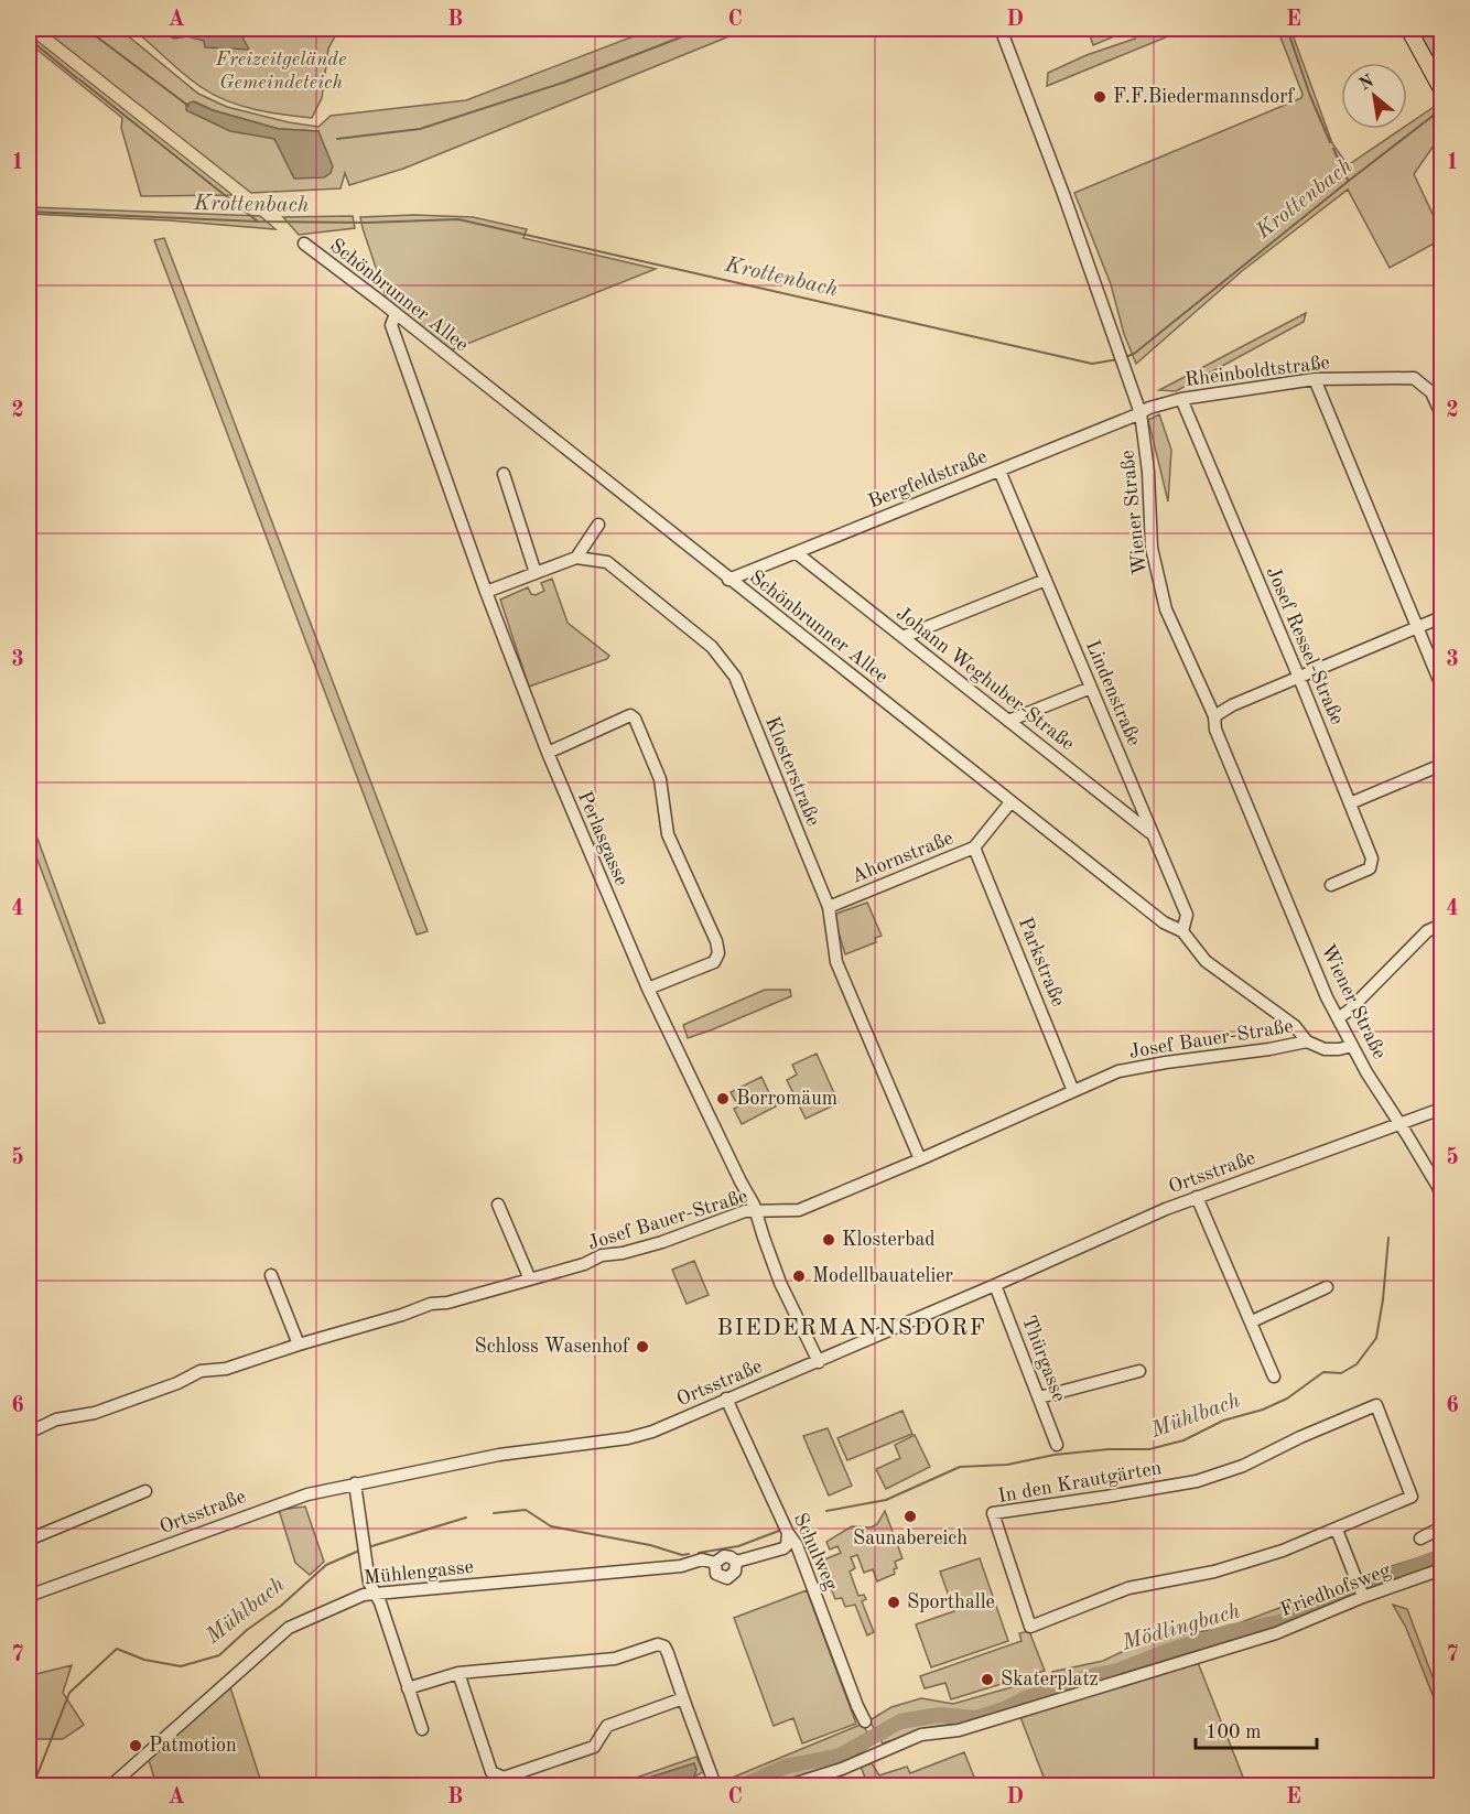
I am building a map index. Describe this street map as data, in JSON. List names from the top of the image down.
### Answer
{
  "streets": {
    "street": [
      "Schönbrunner Allee",
      "Rheinboldtstraße",
      "Bergfeldstraße",
      "Wiener Straße",
      "Josef Ressel-Straße",
      "Johann Weghuber-Straße",
      "Lindenstraße",
      "Klosterstraße",
      "Perlasgasse",
      "Ahornstraße",
      "Parkstraße",
      "Josef Bauer-Straße",
      "Ortsstraße",
      "Thürgasse",
      "In den Krautgärten",
      "Schulweg",
      "Mühlengasse",
      "Friedhofsweg"
    ]
  },
  "crossings": [
    ["Schönbrunner Allee", "Bergfeldstraße"],
    ["Schönbrunner Allee", "Lindenstraße"],
    ["Schönbrunner Allee", "Perlasgasse"],
    ["Schönbrunner Allee", "Ahornstraße"],
    ["Schönbrunner Allee", "Josef Bauer-Straße"],
    ["Rheinboldtstraße", "Bergfeldstraße"],
    ["Rheinboldtstraße", "Wiener Straße"],
    ["Rheinboldtstraße", "Josef Ressel-Straße"],
    ["Bergfeldstraße", "Wiener Straße"],
    ["Bergfeldstraße", "Johann Weghuber-Straße"],
    ["Bergfeldstraße", "Lindenstraße"],
    ["Wiener Straße", "Josef Bauer-Straße"],
    ["Wiener Straße", "Ortsstraße"],
    ["Johann Weghuber-Straße", "Lindenstraße"],
    ["Klosterstraße", "Ahornstraße"],
    ["Klosterstraße", "Josef Bauer-Straße"],
    ["Perlasgasse", "Josef Bauer-Straße"],
    ["Perlasgasse", "Ortsstraße"],
    ["Ahornstraße", "Parkstraße"],
    ["Parkstraße", "Josef Bauer-Straße"],
    ["Ortsstraße", "Thürgasse"],
    ["Ortsstraße", "Schulweg"],
    ["Schulweg", "Mühlengasse"]
  ],
  "districts": ["BIEDERMANNSDORF"],
  "water": ["Krottenbach", "Mühlbach", "Mödlingbach"],
  "parks": ["Freizeitgelände Gemeindeteich"],
  "places": [
    "F.F.Biedermannsdorf",
    "Borromäum",
    "Klosterbad",
    "Modellbauatelier",
    "Schloss Wasenhof",
    "Saunabereich",
    "Sporthalle",
    "Skaterplatz",
    "Patmotion"
  ],
  "scale_bar": "100 m",
  "north": "top left",
  "grid": {
    "columns": [
      "A",
      "B",
      "C",
      "D",
      "E"
    ],
    "rows": [
      "1",
      "2",
      "3",
      "4",
      "5",
      "6",
      "7"
    ]
  }
}
